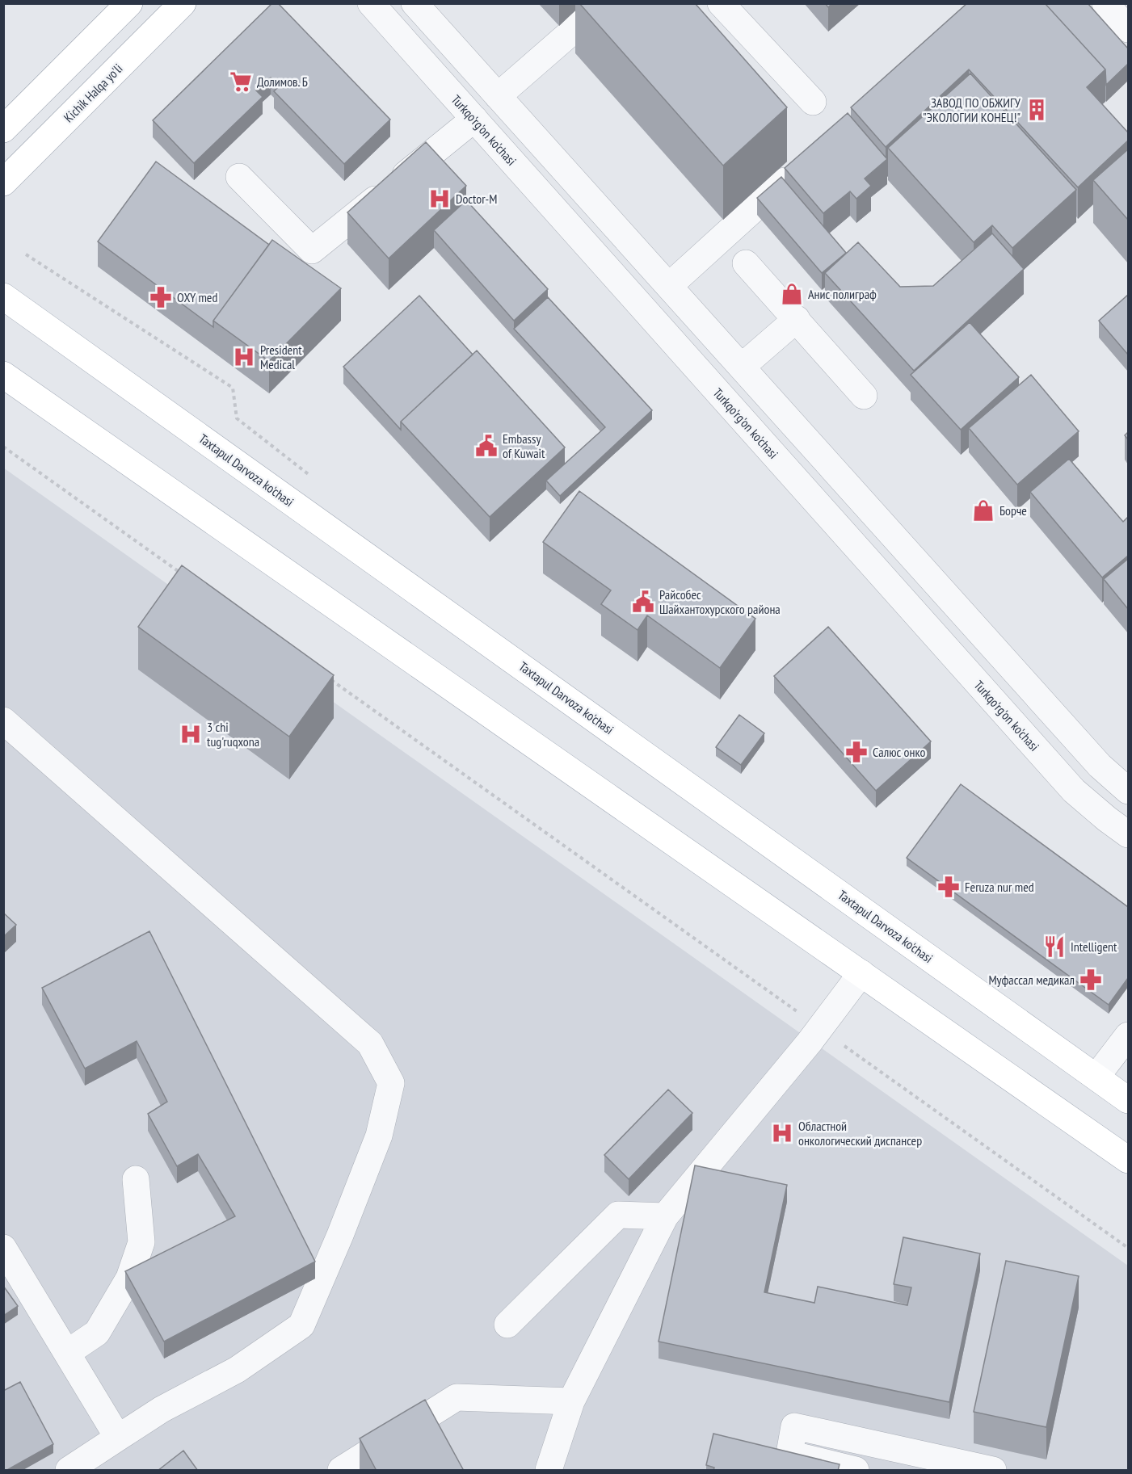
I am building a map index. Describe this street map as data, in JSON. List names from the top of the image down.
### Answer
{
  "streets": {
    "main road": ["Kichik Halqa yo'li", "Taxtapul Darvoza ko'chasi"],
    "street": ["Turkqo'rg'on ko'chasi"]
  },
  "places": {
    "supermarket": ["Долимов. Б"],
    "building": ["ЗАВОД ПО ОБЖИГУ \"ЭКОЛОГИИ КОНЕЦ!\""],
    "hospital": [
      "Doctor-M",
      "President Medical",
      "3 chi tug'ruqxona",
      "Областной онкологический диспансер"
    ],
    "shop": ["Анис полиграф", "Борче"],
    "pharmacy": [
      "OXY med",
      "Салюс онко",
      "Feruza nur med",
      "Муфассал медикал"
    ],
    "public building": ["Embassy of Kuwait", "Райсобес Шайхантохурского района"],
    "restaurant": ["Intelligent"]
  }
}
